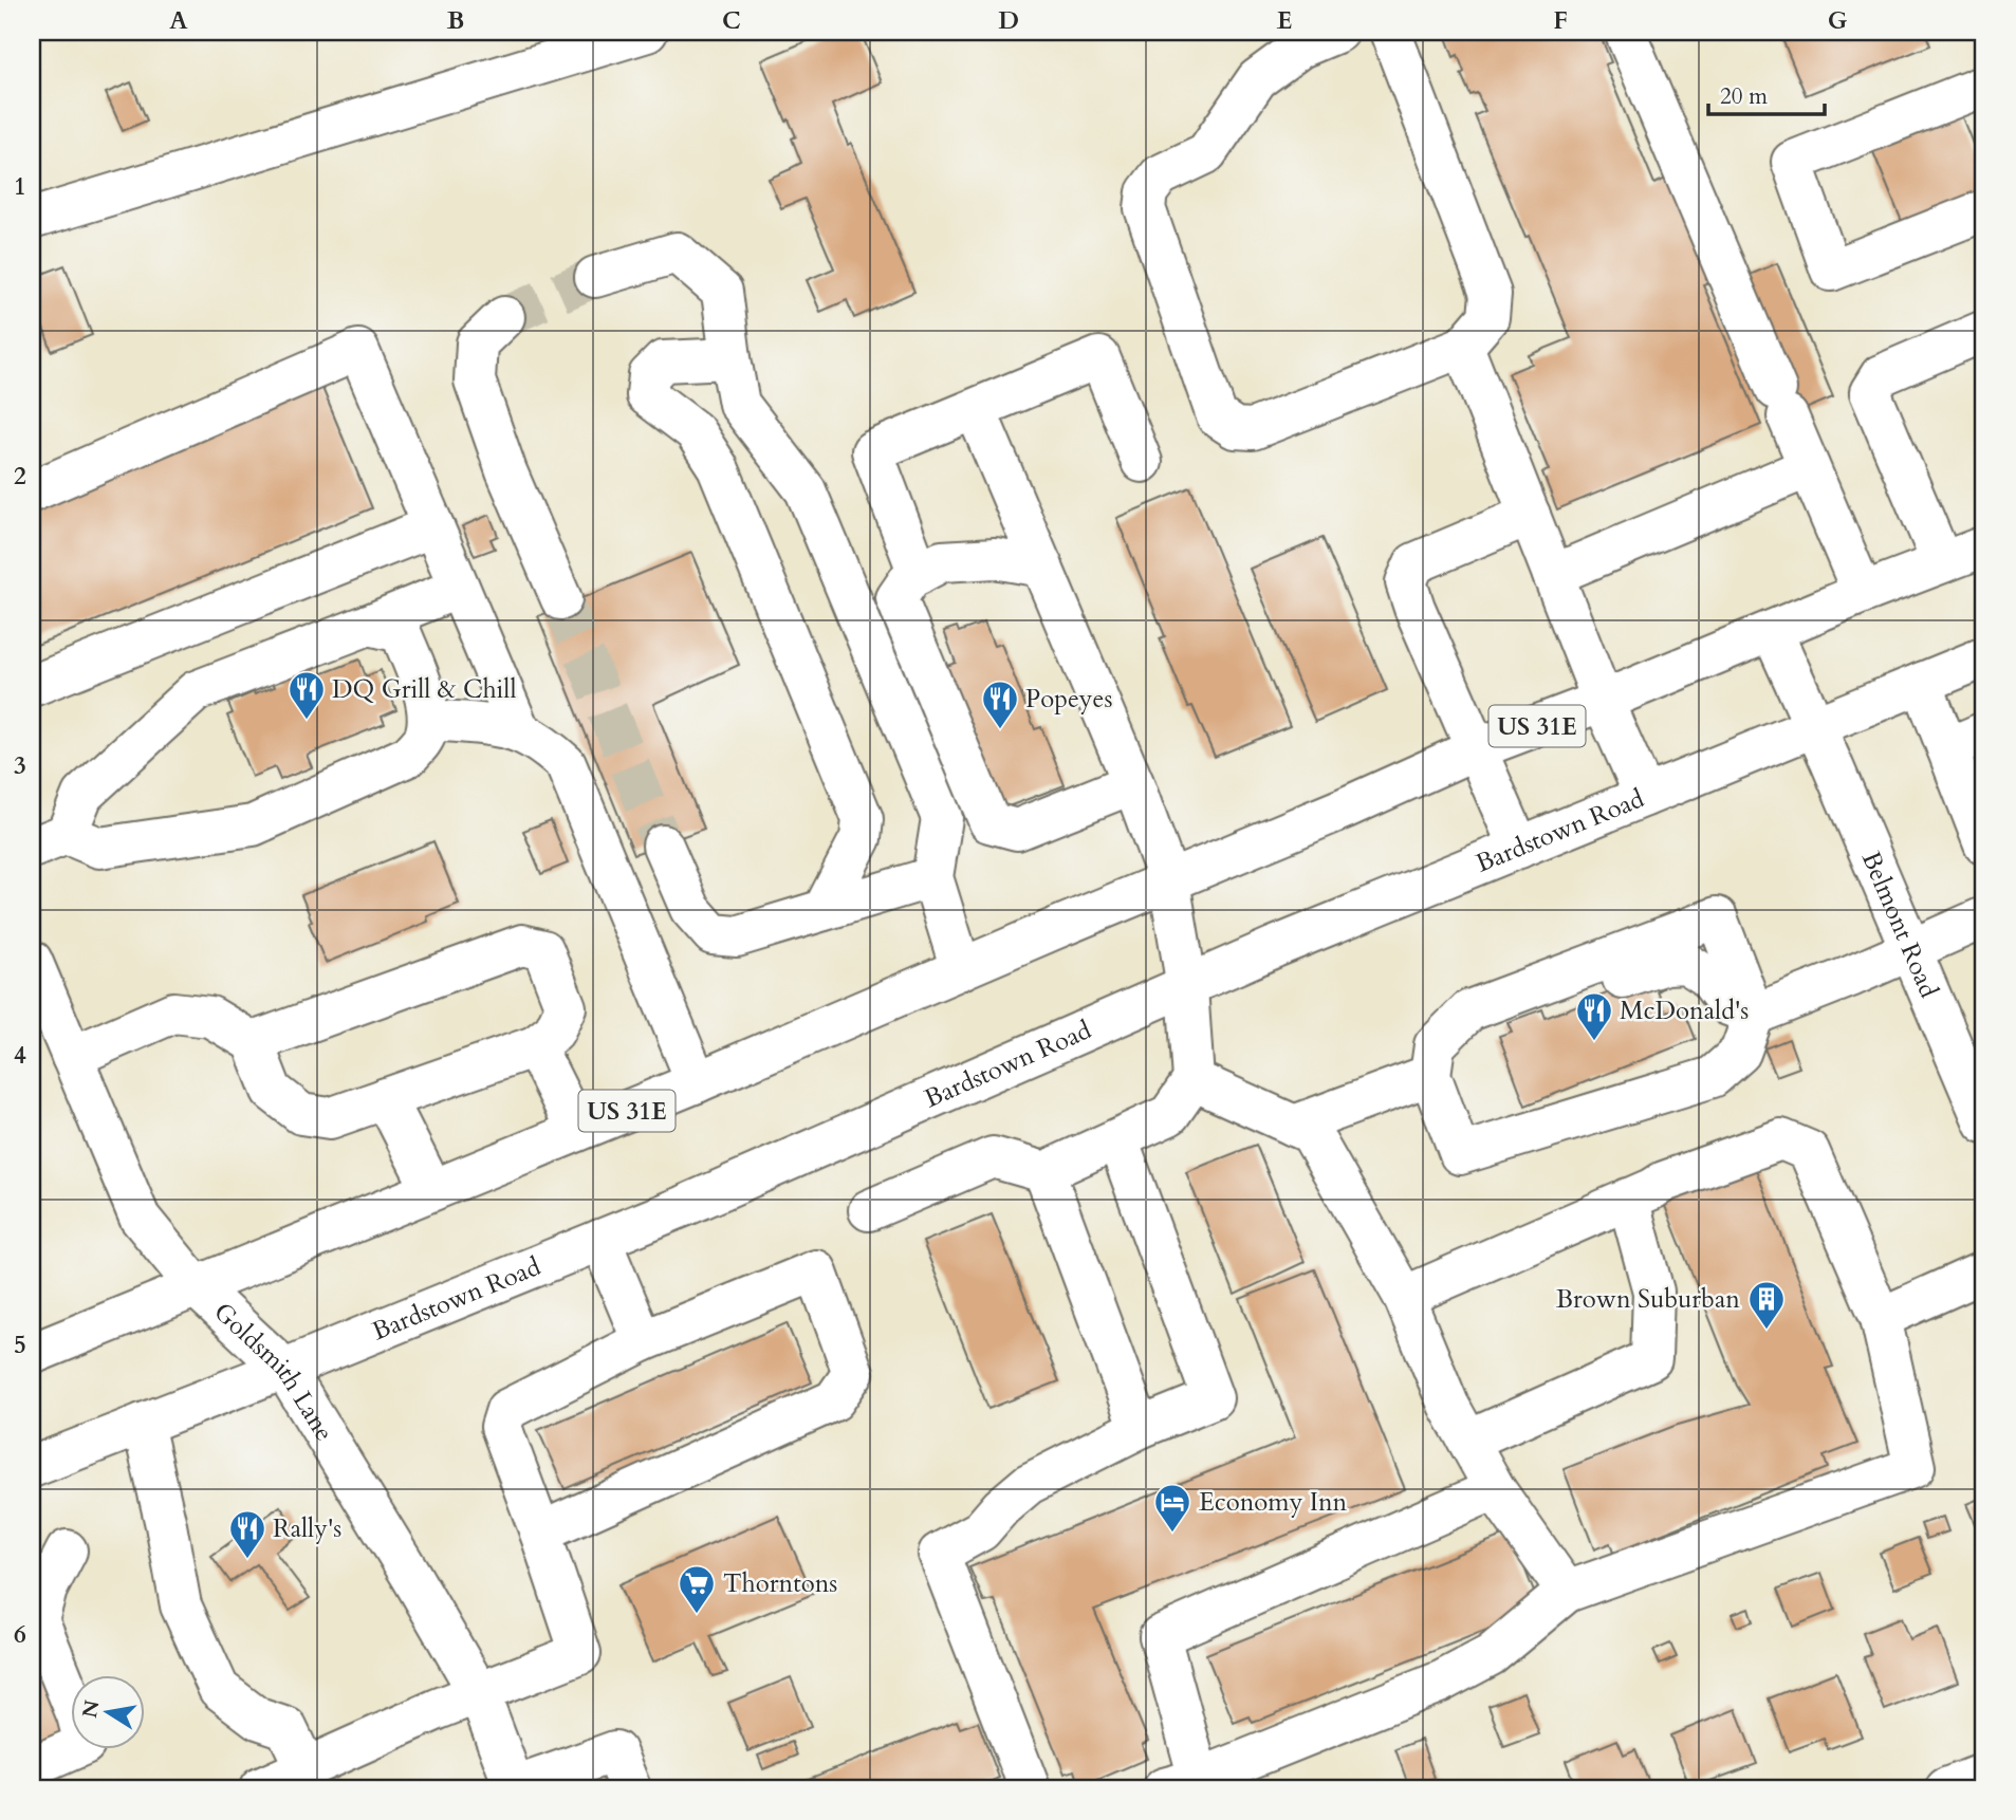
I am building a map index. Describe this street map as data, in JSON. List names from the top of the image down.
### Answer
{
  "streets": {
    "main road": [
      "US 31E",
      "Bardstown Road",
      "Belmont Road",
      "Goldsmith Lane"
    ]
  },
  "crossings": [
    ["US 31E", "Belmont Road"],
    ["US 31E", "Goldsmith Lane"],
    ["Bardstown Road", "Belmont Road"],
    ["Bardstown Road", "Goldsmith Lane"]
  ],
  "places": {
    "restaurant": [
      "DQ Grill & Chill",
      "Popeyes",
      "McDonald's",
      "Rally's"
    ],
    "building": ["Brown Suburban"],
    "hotel": ["Economy Inn"],
    "supermarket": ["Thorntons"]
  },
  "scale_bar": "20 m",
  "north": "left",
  "grid": {
    "columns": [
      "A",
      "B",
      "C",
      "D",
      "E",
      "F",
      "G"
    ],
    "rows": [
      "1",
      "2",
      "3",
      "4",
      "5",
      "6"
    ]
  }
}
